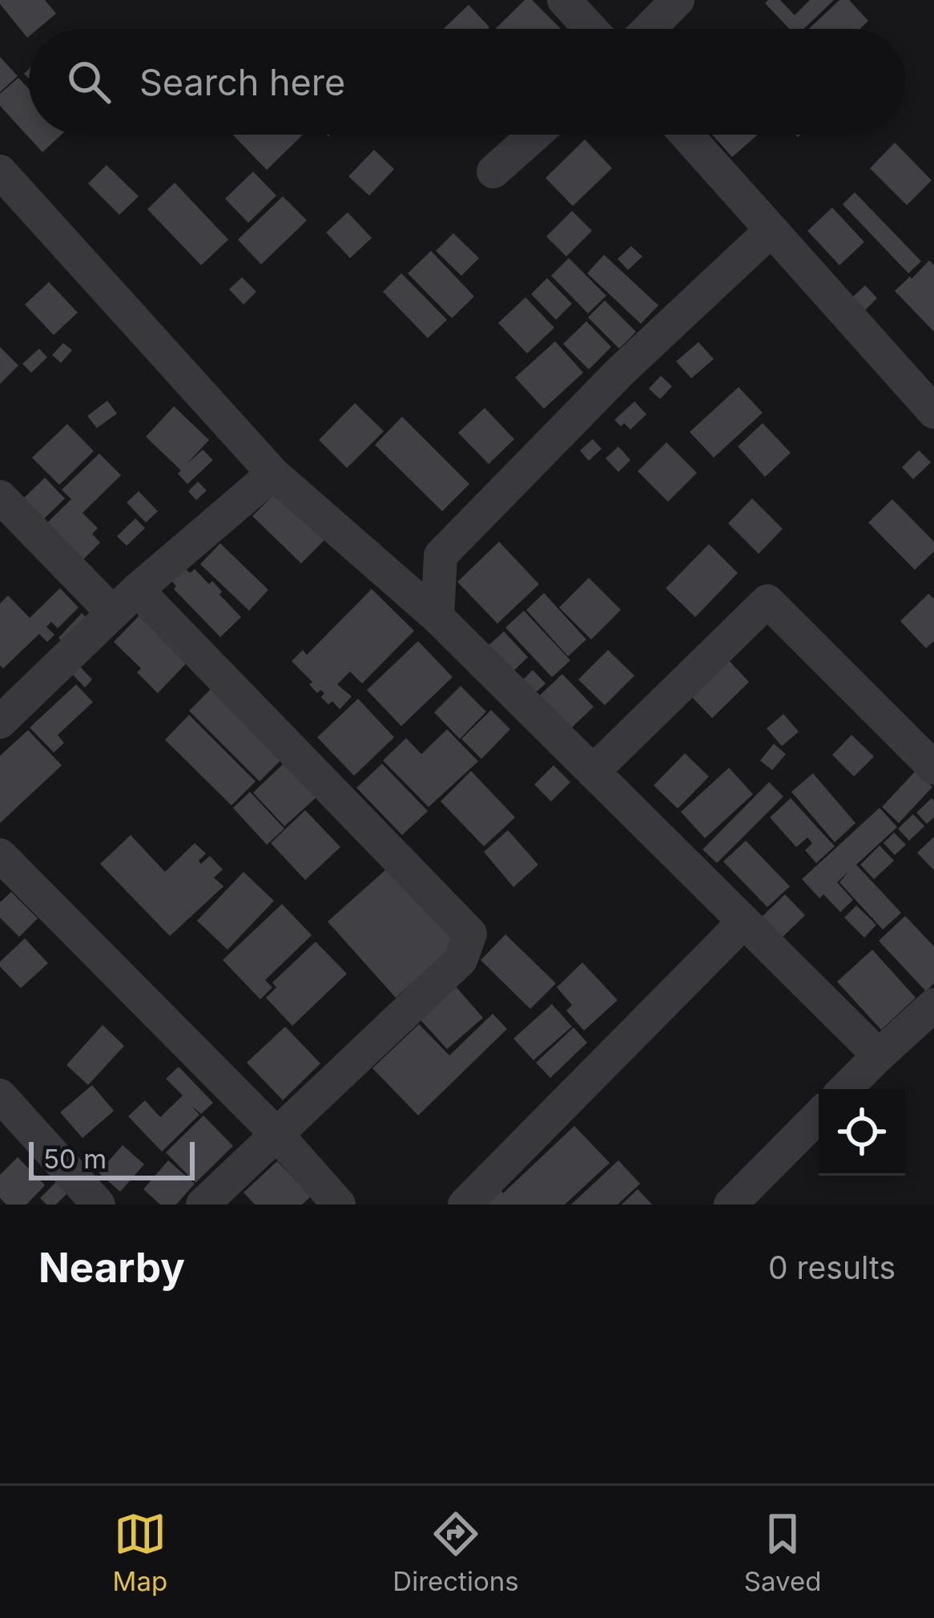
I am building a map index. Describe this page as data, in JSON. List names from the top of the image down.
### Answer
{
  "scale_bar": "50 m",
  "page": {
    "search": "Search here",
    "scale": "50 m",
    "heading": ["Nearby", "0 results"],
    "nav": ["Map", "Directions", "Saved"]
  }
}
